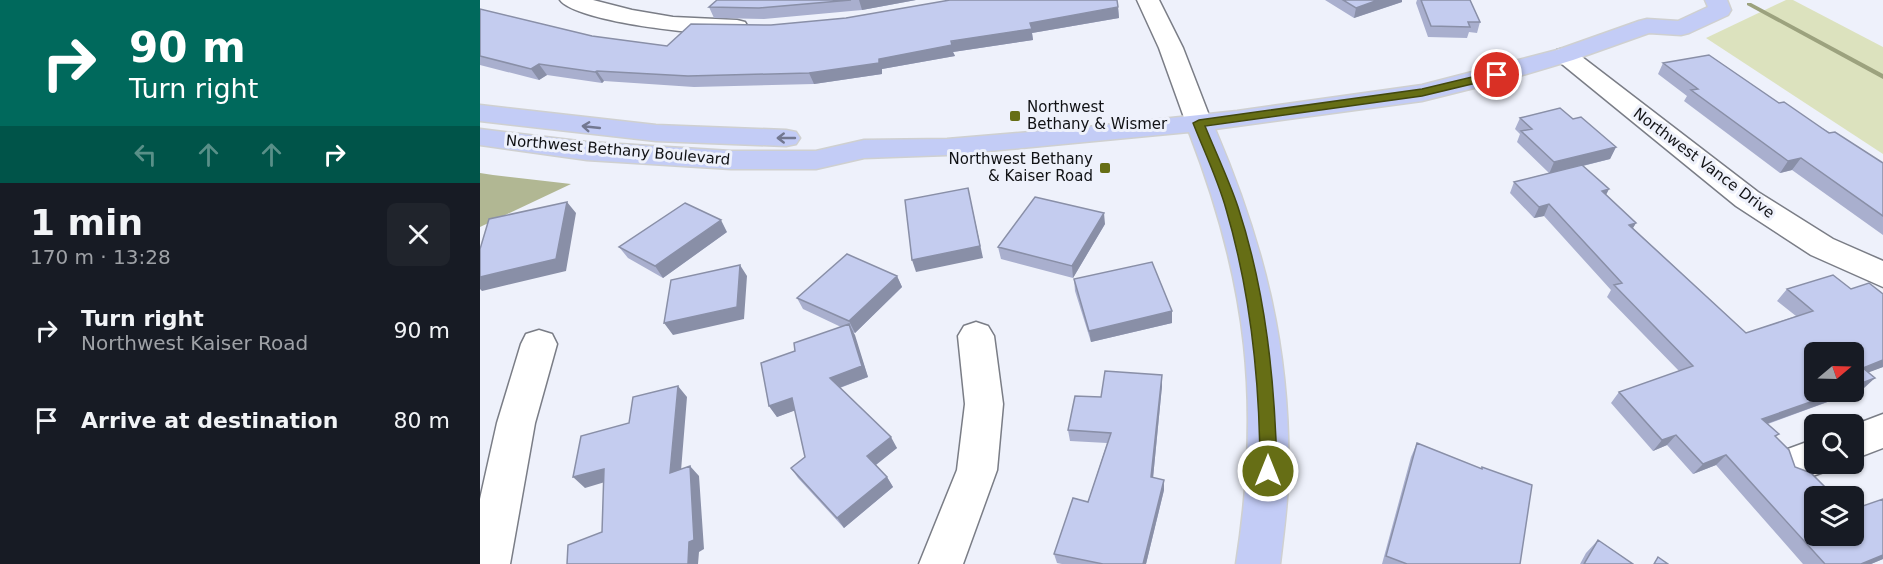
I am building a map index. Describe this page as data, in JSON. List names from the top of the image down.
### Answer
{
  "streets": {
    "main road": ["Northwest Bethany Boulevard"],
    "street": ["Northwest Vance Drive"]
  },
  "crossings": [
    ["Northwest Bethany Boulevard", "Northwest Vance Drive"]
  ],
  "places": {
    "transit": ["Northwest Bethany & Wismer", "Northwest Bethany & Kaiser Road"]
  },
  "north": "right",
  "page": {
    "turn": ["90 m", "Turn right"],
    "heading": ["1 min", "170 m · 13:28"],
    "list": [
      {
        "name": "Turn right",
        "note": "Northwest Kaiser Road",
        "value": "90 m"
      },
      {
        "name": "Arrive at destination",
        "value": "80 m"
      }
    ]
  }
}
